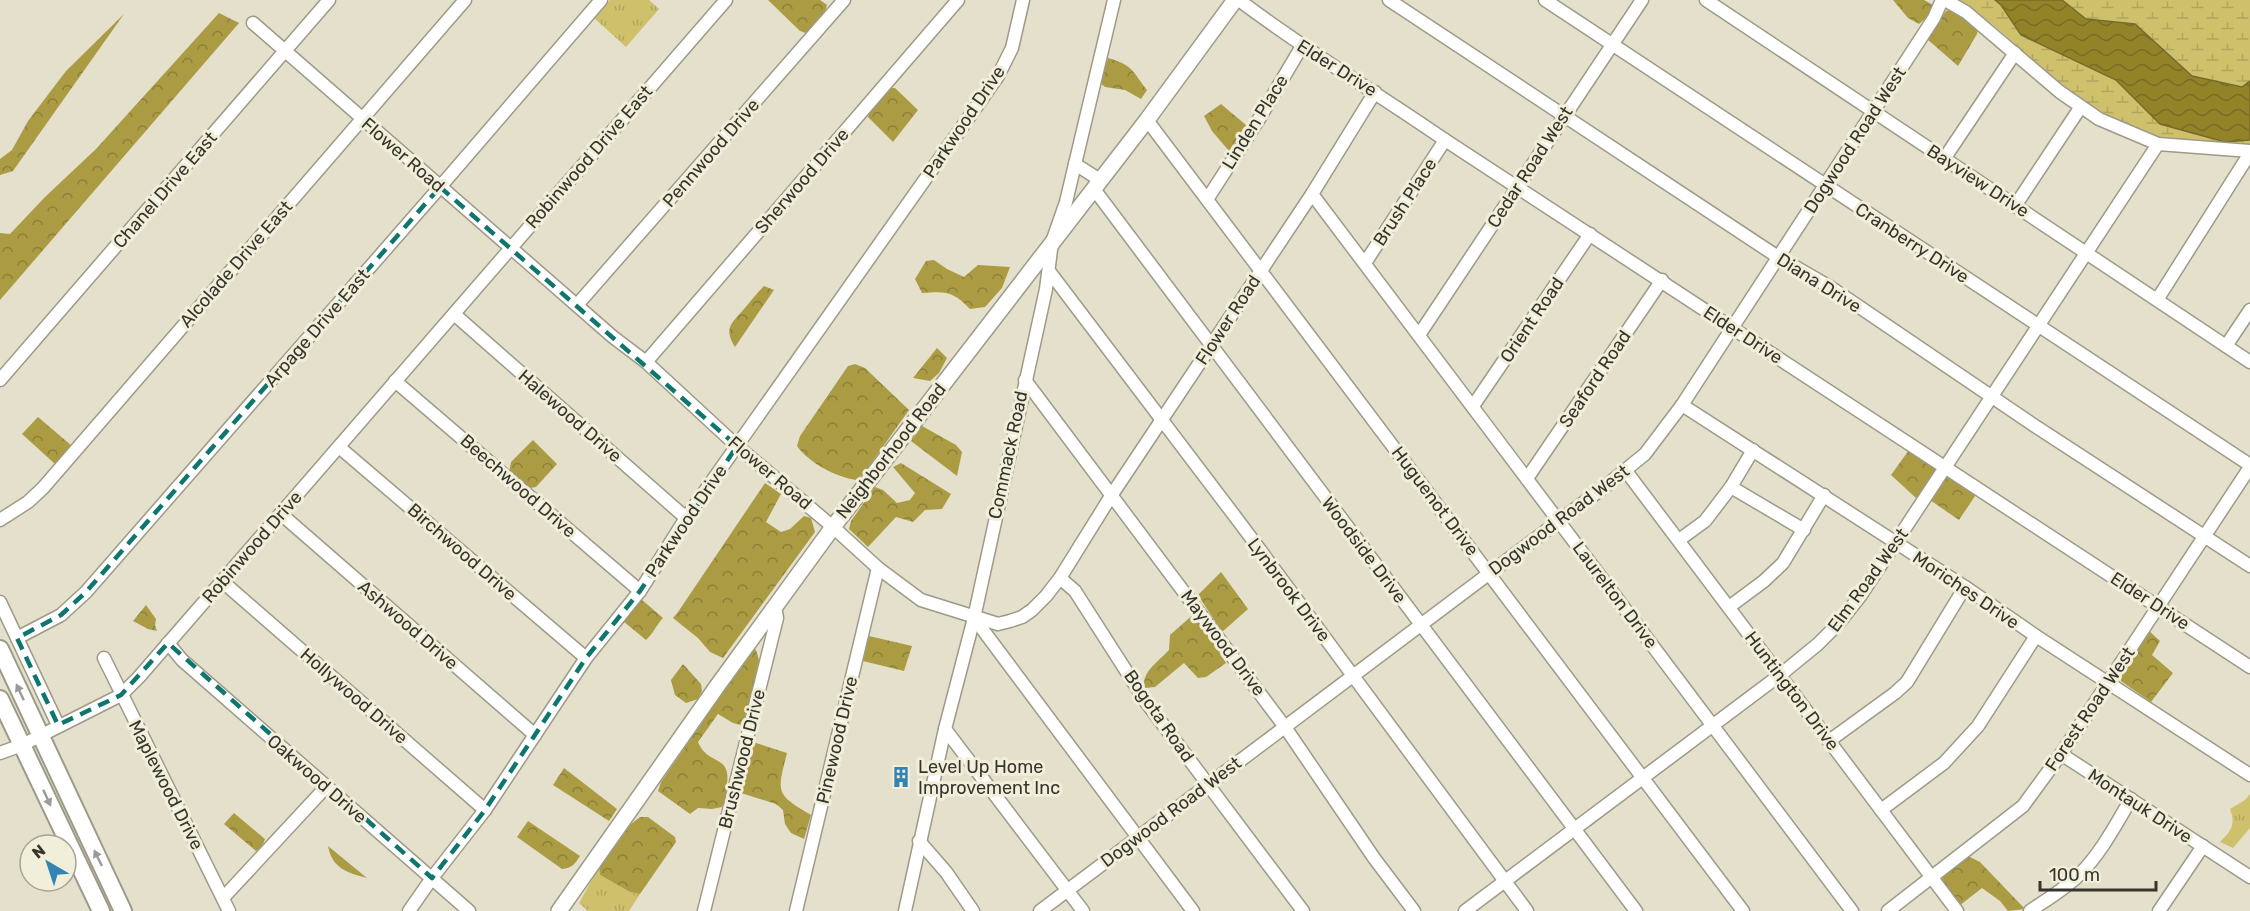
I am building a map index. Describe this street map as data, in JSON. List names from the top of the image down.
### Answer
{
  "streets": {
    "main road": ["Neighborhood Road"],
    "street": [
      "Elder Drive",
      "Parkwood Drive",
      "Linden Place",
      "Dogwood Road West",
      "Pennwood Drive",
      "Flower Road",
      "Robinwood Drive East",
      "Cedar Road West",
      "Sherwood Drive",
      "Bayview Drive",
      "Chanel Drive East",
      "Brush Place",
      "Cranberry Drive",
      "Alcolade Drive East",
      "Diana Drive",
      "Orient Road",
      "Arpage Drive East",
      "Seaford Road",
      "Halewood Drive",
      "Commack Road",
      "Beechwood Drive",
      "Huguenot Drive",
      "Robinwood Drive",
      "Woodside Drive",
      "Birchwood Drive",
      "Elm Road West",
      "Lynbrook Drive",
      "Moriches Drive",
      "Laurelton Drive",
      "Ashwood Drive",
      "Maywood Drive",
      "Huntington Drive",
      "Hollywood Drive",
      "Forest Road West",
      "Bogota Road",
      "Pinewood Drive",
      "Brushwood Drive",
      "Oakwood Drive",
      "Maplewood Drive",
      "Montauk Drive"
    ]
  },
  "crossings": [
    ["Elder Drive", "Linden Place"],
    ["Elder Drive", "Dogwood Road West"],
    ["Elder Drive", "Flower Road"],
    ["Elder Drive", "Cedar Road West"],
    ["Elder Drive", "Brush Place"],
    ["Elder Drive", "Orient Road"],
    ["Elder Drive", "Seaford Road"],
    ["Elder Drive", "Neighborhood Road"],
    ["Elder Drive", "Elm Road West"],
    ["Elder Drive", "Forest Road West"],
    ["Parkwood Drive", "Flower Road"],
    ["Parkwood Drive", "Halewood Drive"],
    ["Parkwood Drive", "Beechwood Drive"],
    ["Parkwood Drive", "Birchwood Drive"],
    ["Parkwood Drive", "Ashwood Drive"],
    ["Parkwood Drive", "Hollywood Drive"],
    ["Parkwood Drive", "Oakwood Drive"],
    ["Linden Place", "Huguenot Drive"],
    ["Dogwood Road West", "Bayview Drive"],
    ["Dogwood Road West", "Cranberry Drive"],
    ["Dogwood Road West", "Diana Drive"],
    ["Dogwood Road West", "Huguenot Drive"],
    ["Dogwood Road West", "Woodside Drive"],
    ["Dogwood Road West", "Lynbrook Drive"],
    ["Dogwood Road West", "Moriches Drive"],
    ["Dogwood Road West", "Laurelton Drive"],
    ["Dogwood Road West", "Maywood Drive"],
    ["Dogwood Road West", "Huntington Drive"],
    ["Dogwood Road West", "Bogota Road"],
    ["Pennwood Drive", "Flower Road"],
    ["Flower Road", "Robinwood Drive East"],
    ["Flower Road", "Sherwood Drive"],
    ["Flower Road", "Chanel Drive East"],
    ["Flower Road", "Alcolade Drive East"],
    ["Flower Road", "Arpage Drive East"],
    ["Flower Road", "Neighborhood Road"],
    ["Flower Road", "Commack Road"],
    ["Flower Road", "Huguenot Drive"],
    ["Flower Road", "Woodside Drive"],
    ["Flower Road", "Lynbrook Drive"],
    ["Flower Road", "Laurelton Drive"],
    ["Flower Road", "Maywood Drive"],
    ["Flower Road", "Bogota Road"],
    ["Flower Road", "Pinewood Drive"],
    ["Robinwood Drive East", "Halewood Drive"],
    ["Robinwood Drive East", "Robinwood Drive"],
    ["Cedar Road West", "Cranberry Drive"],
    ["Cedar Road West", "Diana Drive"],
    ["Cedar Road West", "Laurelton Drive"],
    ["Bayview Drive", "Elm Road West"],
    ["Brush Place", "Laurelton Drive"],
    ["Cranberry Drive", "Elm Road West"],
    ["Cranberry Drive", "Forest Road West"],
    ["Diana Drive", "Elm Road West"],
    ["Diana Drive", "Forest Road West"],
    ["Orient Road", "Laurelton Drive"],
    ["Seaford Road", "Laurelton Drive"],
    ["Halewood Drive", "Robinwood Drive"],
    ["Neighborhood Road", "Commack Road"],
    ["Neighborhood Road", "Huguenot Drive"],
    ["Neighborhood Road", "Woodside Drive"],
    ["Neighborhood Road", "Brushwood Drive"],
    ["Commack Road", "Lynbrook Drive"],
    ["Commack Road", "Maywood Drive"],
    ["Beechwood Drive", "Robinwood Drive"],
    ["Huguenot Drive", "Elm Road West"],
    ["Robinwood Drive", "Birchwood Drive"],
    ["Robinwood Drive", "Ashwood Drive"],
    ["Robinwood Drive", "Hollywood Drive"],
    ["Robinwood Drive", "Oakwood Drive"],
    ["Robinwood Drive", "Maplewood Drive"],
    ["Woodside Drive", "Elm Road West"],
    ["Elm Road West", "Lynbrook Drive"],
    ["Elm Road West", "Moriches Drive"],
    ["Elm Road West", "Laurelton Drive"],
    ["Elm Road West", "Huntington Drive"],
    ["Moriches Drive", "Forest Road West"],
    ["Huntington Drive", "Forest Road West"],
    ["Forest Road West", "Montauk Drive"]
  ],
  "places": {
    "building": ["Level Up Home Improvement Inc"]
  },
  "scale_bar": "100 m",
  "north": "top left"
}
